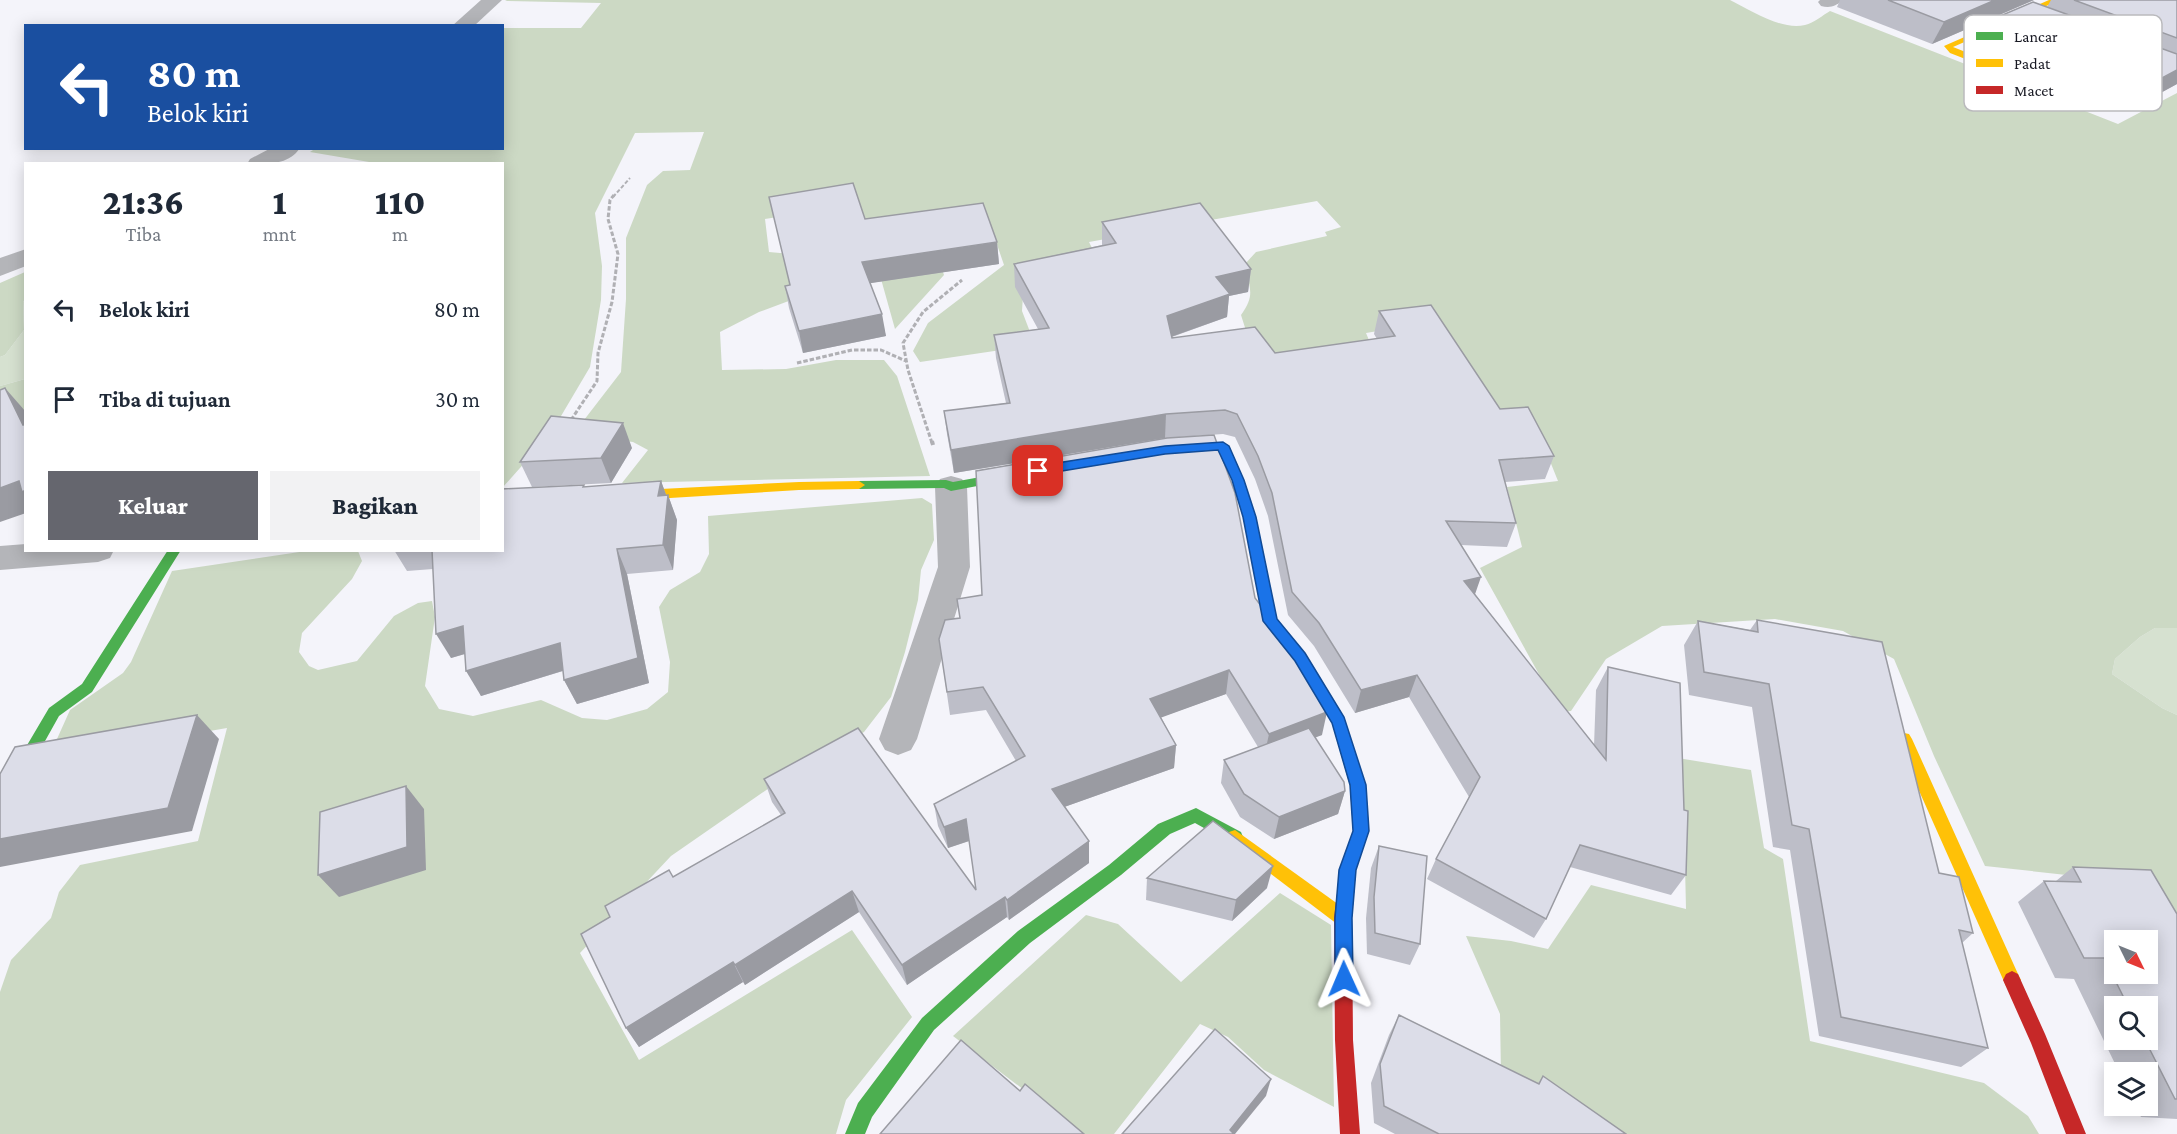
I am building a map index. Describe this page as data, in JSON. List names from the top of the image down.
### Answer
{
  "legend": ["Lancar", "Padat", "Macet"],
  "north": "bottom right",
  "page": {
    "turn": ["80 m", "Belok kiri"],
    "eta": [
      "21:36",
      "Tiba",
      "1",
      "mnt",
      "110",
      "m"
    ],
    "list": [
      {
        "name": "Belok kiri",
        "value": "80 m"
      },
      {
        "name": "Tiba di tujuan",
        "value": "30 m"
      }
    ],
    "buttons": ["Keluar", "Bagikan"]
  }
}
